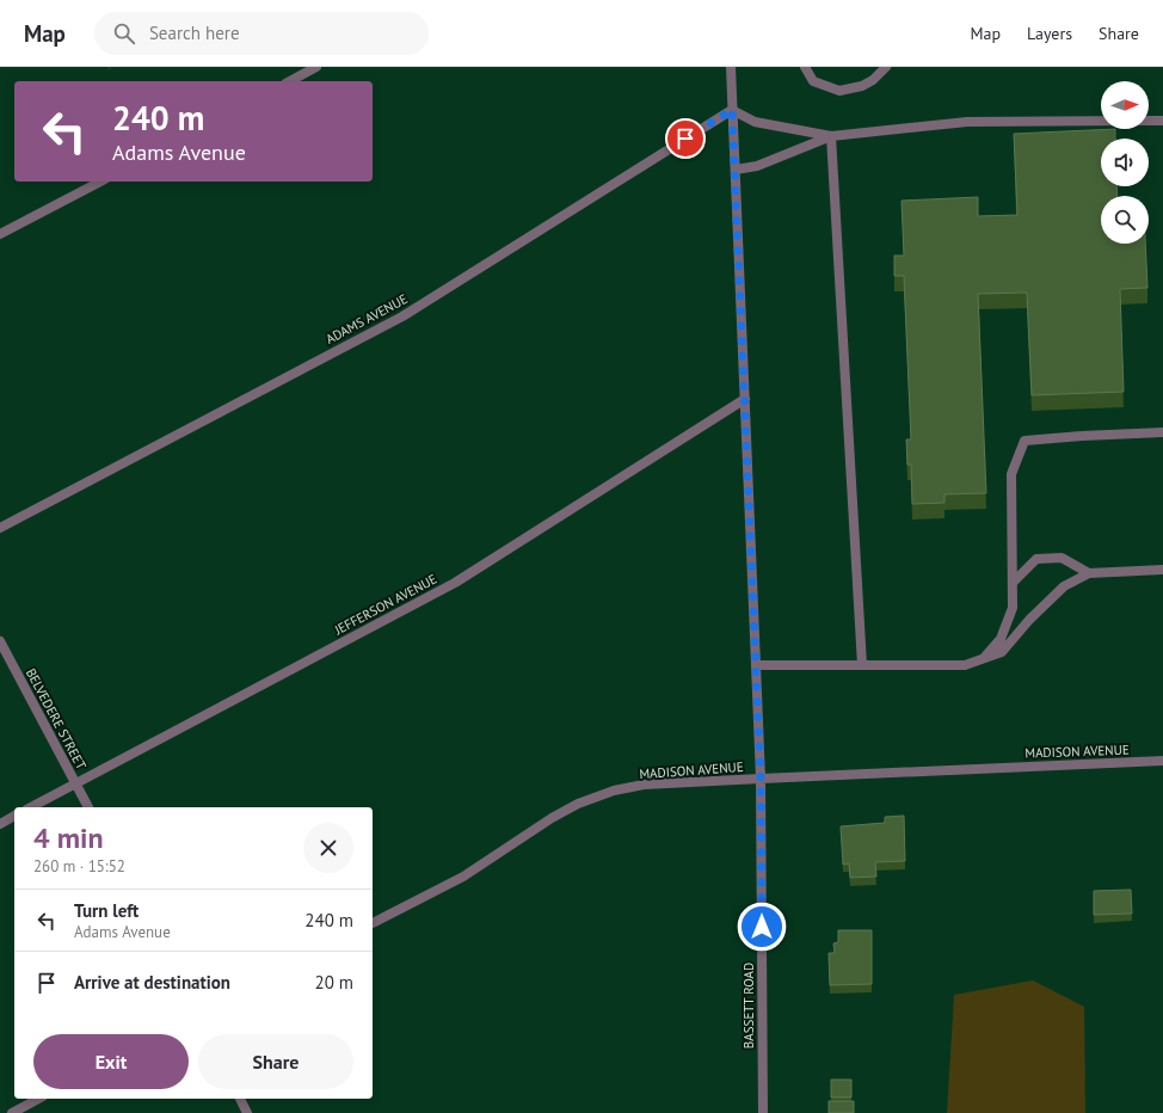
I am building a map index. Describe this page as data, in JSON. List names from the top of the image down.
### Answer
{
  "streets": {
    "street": [
      "ADAMS AVENUE",
      "JEFFERSON AVENUE",
      "BELVEDERE STREET",
      "MADISON AVENUE",
      "BASSETT ROAD"
    ]
  },
  "crossings": [
    ["ADAMS AVENUE", "BASSETT ROAD"],
    ["JEFFERSON AVENUE", "BELVEDERE STREET"],
    ["JEFFERSON AVENUE", "BASSETT ROAD"],
    ["MADISON AVENUE", "BASSETT ROAD"]
  ],
  "north": "right",
  "page": {
    "header": "Map",
    "search": "Search here",
    "nav": ["Map", "Layers", "Share"],
    "turn": ["240 m", "Adams Avenue"],
    "heading": ["4 min", "260 m · 15:52"],
    "list": [
      {
        "name": "Turn left",
        "note": "Adams Avenue",
        "value": "240 m"
      },
      {
        "name": "Arrive at destination",
        "value": "20 m"
      }
    ],
    "buttons": ["Exit", "Share"]
  }
}
